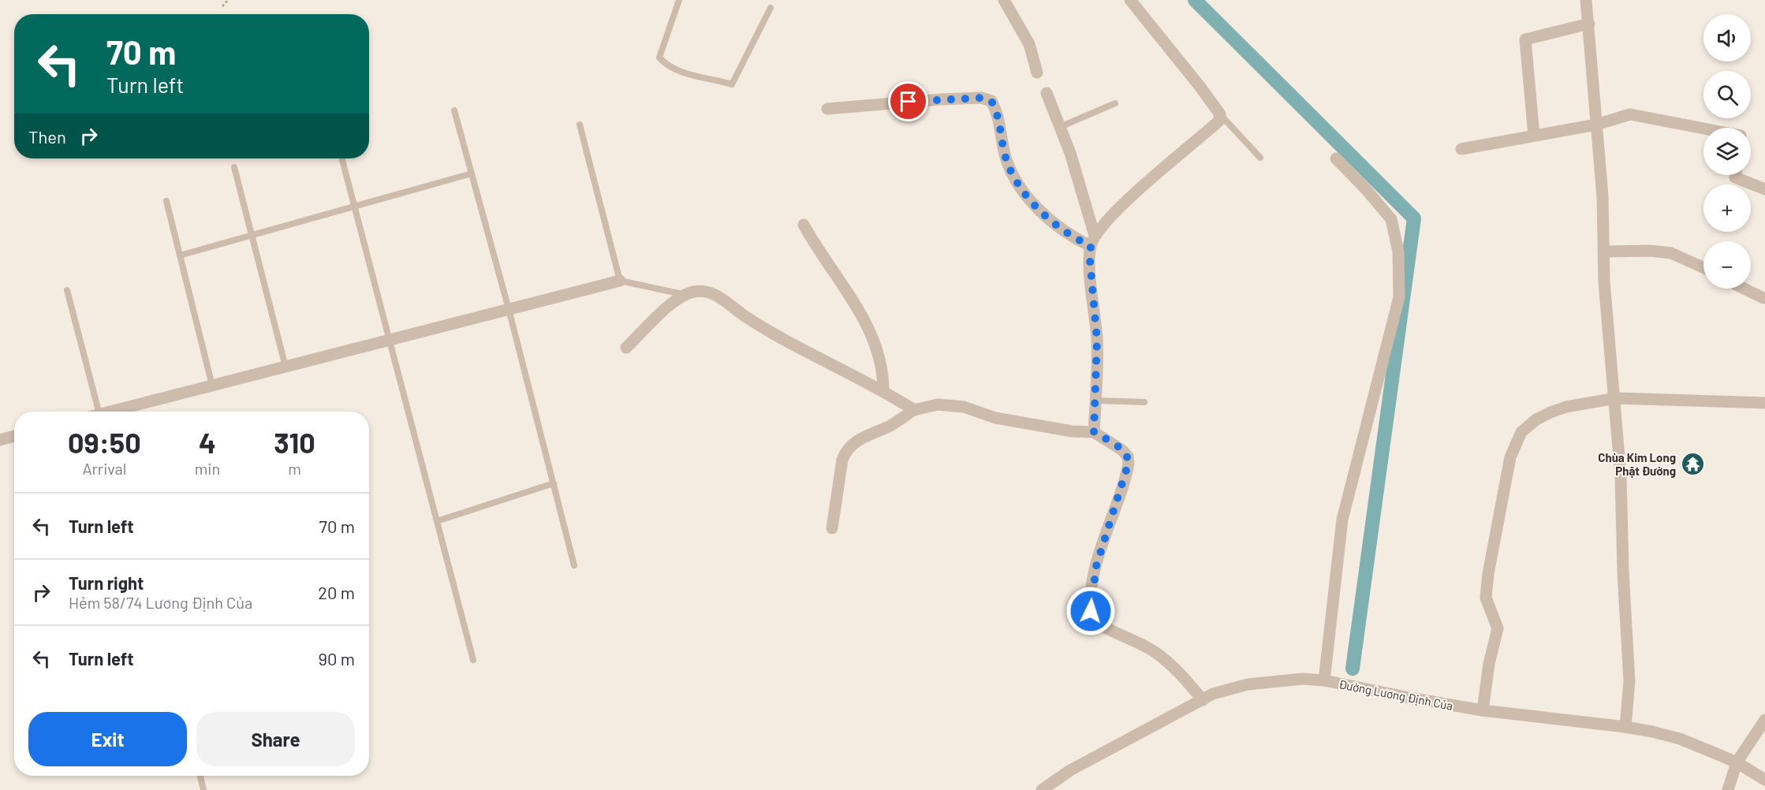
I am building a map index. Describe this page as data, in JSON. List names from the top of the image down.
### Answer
{
  "streets": {
    "street": ["Đường Lương Định Của"]
  },
  "places": {
    "temple": ["Chùa Kim Long Phật Đường"]
  },
  "page": {
    "map_buttons": ["+", "−"],
    "turn": ["70 m", "Turn left"],
    "then": "Then",
    "eta": [
      "09:50",
      "Arrival",
      "4",
      "min",
      "310",
      "m"
    ],
    "list": [
      {
        "name": "Turn left",
        "value": "70 m"
      },
      {
        "name": "Turn right",
        "note": "Hẻm 58/74 Lương Định Của",
        "value": "20 m"
      },
      {
        "name": "Turn left",
        "value": "90 m"
      }
    ],
    "buttons": ["Exit", "Share"]
  }
}
